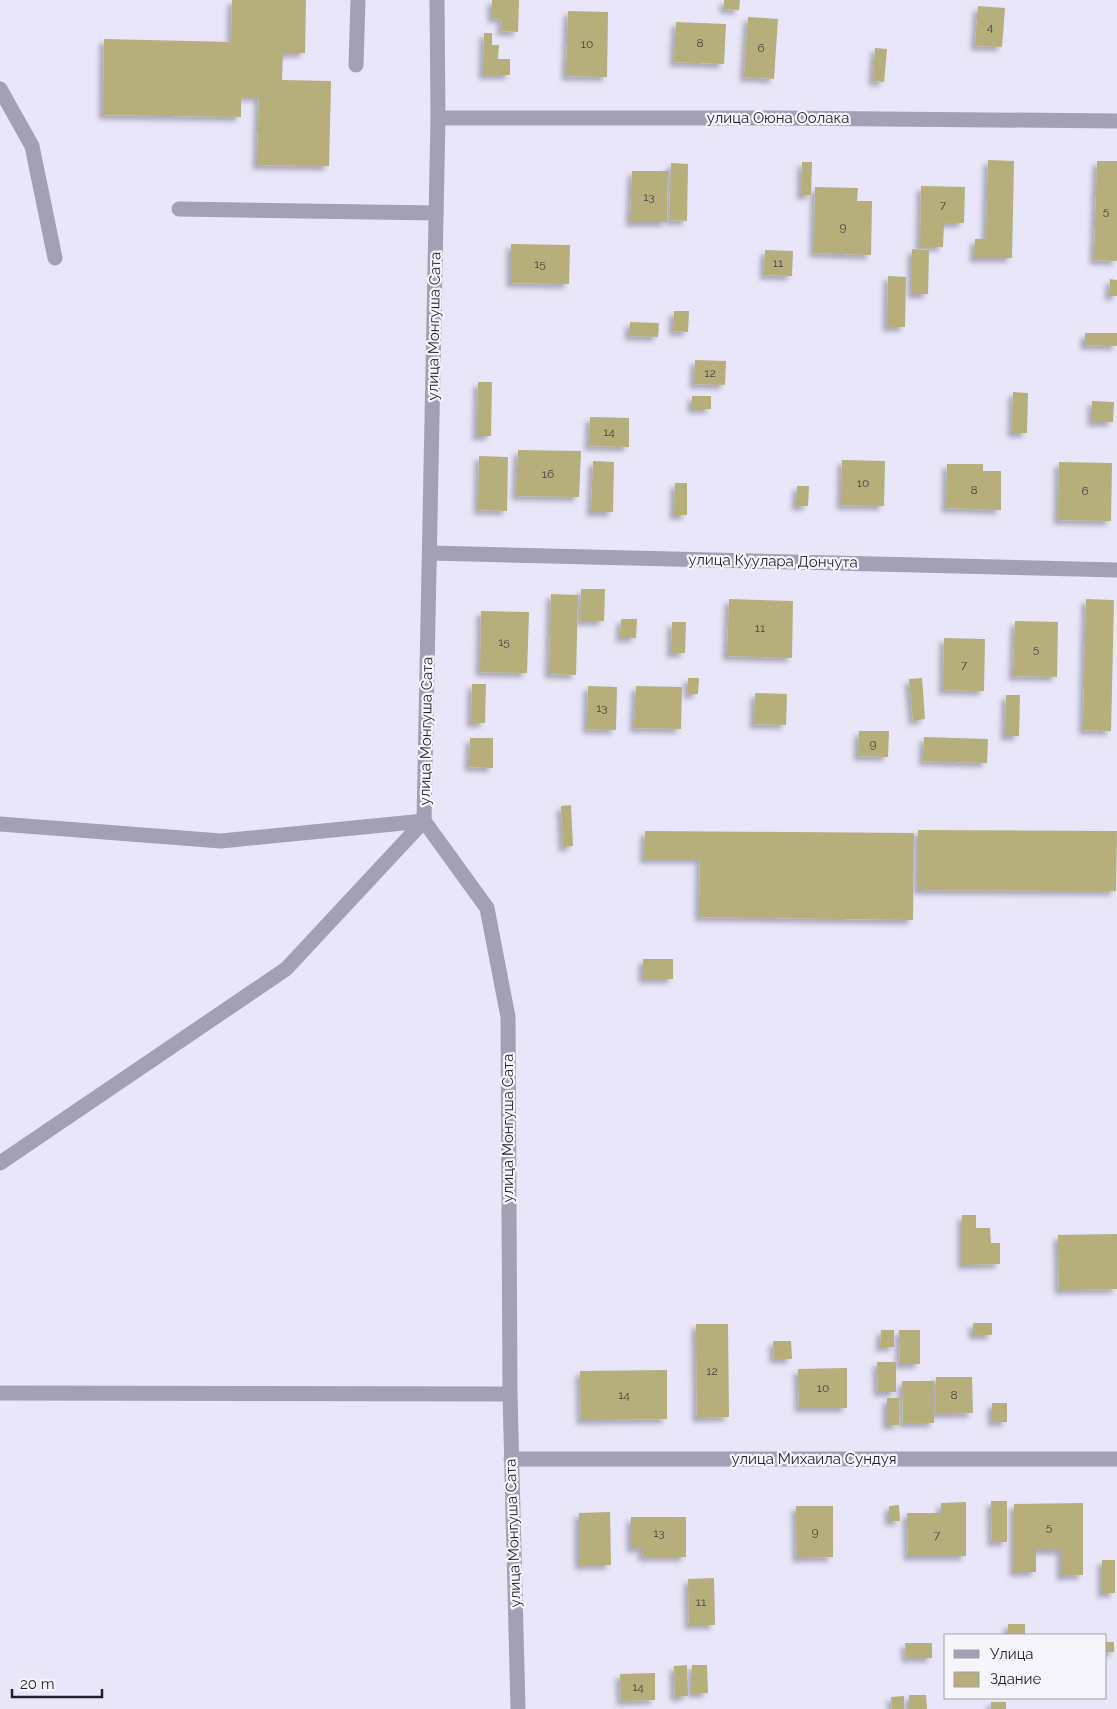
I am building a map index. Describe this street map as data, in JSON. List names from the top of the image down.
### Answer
{
  "streets": {
    "street": [
      "улица Оюна Оолака",
      "улица Монгуша Сата",
      "улица Куулара Дончута",
      "улица Михаила Сундуя"
    ]
  },
  "crossings": [
    ["улица Оюна Оолака", "улица Монгуша Сата"],
    ["улица Монгуша Сата", "улица Куулара Дончута"],
    ["улица Монгуша Сата", "улица Михаила Сундуя"]
  ],
  "house_numbers": [
    "4",
    "8",
    "10",
    "6",
    "13",
    "7",
    "5",
    "9",
    "11",
    "15",
    "12",
    "14",
    "16",
    "10",
    "8",
    "6",
    "11",
    "15",
    "5",
    "7",
    "13",
    "9",
    "12",
    "10",
    "14",
    "8",
    "5",
    "9",
    "13",
    "7",
    "11",
    "14"
  ],
  "legend": ["Улица", "Здание"],
  "scale_bar": "20 m"
}
